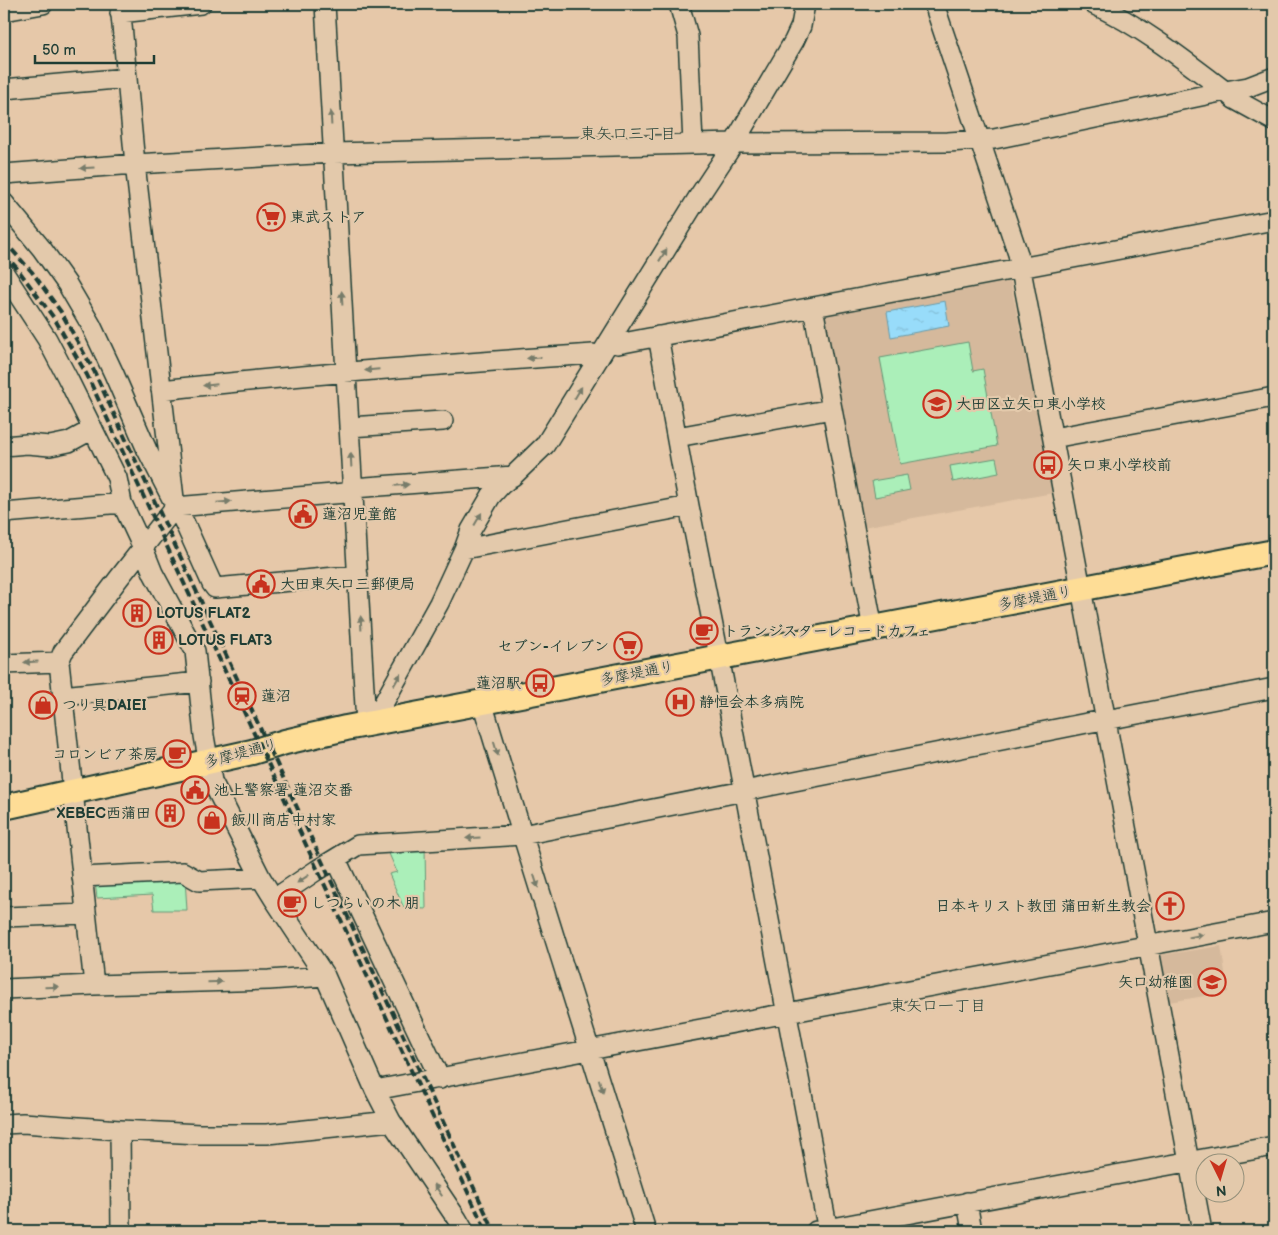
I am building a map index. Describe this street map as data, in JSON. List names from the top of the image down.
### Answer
{
  "streets": {
    "main road": ["多摩堤通り"]
  },
  "districts": ["東矢口三丁目", "東矢口一丁目"],
  "places": {
    "supermarket": ["東武ストア", "セブン-イレブン"],
    "school or university": ["大田区立矢口東小学校", "矢口幼稚園"],
    "bus stop": ["矢口東小学校前", "蓮沼駅"],
    "public building": ["蓮沼児童館", "大田東矢口三郵便局", "池上警察署 蓮沼交番"],
    "building": ["LOTUS FLAT2", "LOTUS FLAT3", "XEBEC西蒲田"],
    "cafe": ["トランジスターレコードカフェ", "コロンビア茶房", "しつらいの木 朋"],
    "station": ["蓮沼"],
    "hospital": ["静恒会本多病院"],
    "shop": ["つり具DAIEI", "飯川商店中村家"],
    "church": ["日本キリスト教団 蒲田新生教会"]
  },
  "scale_bar": "50 m",
  "north": "bottom"
}
